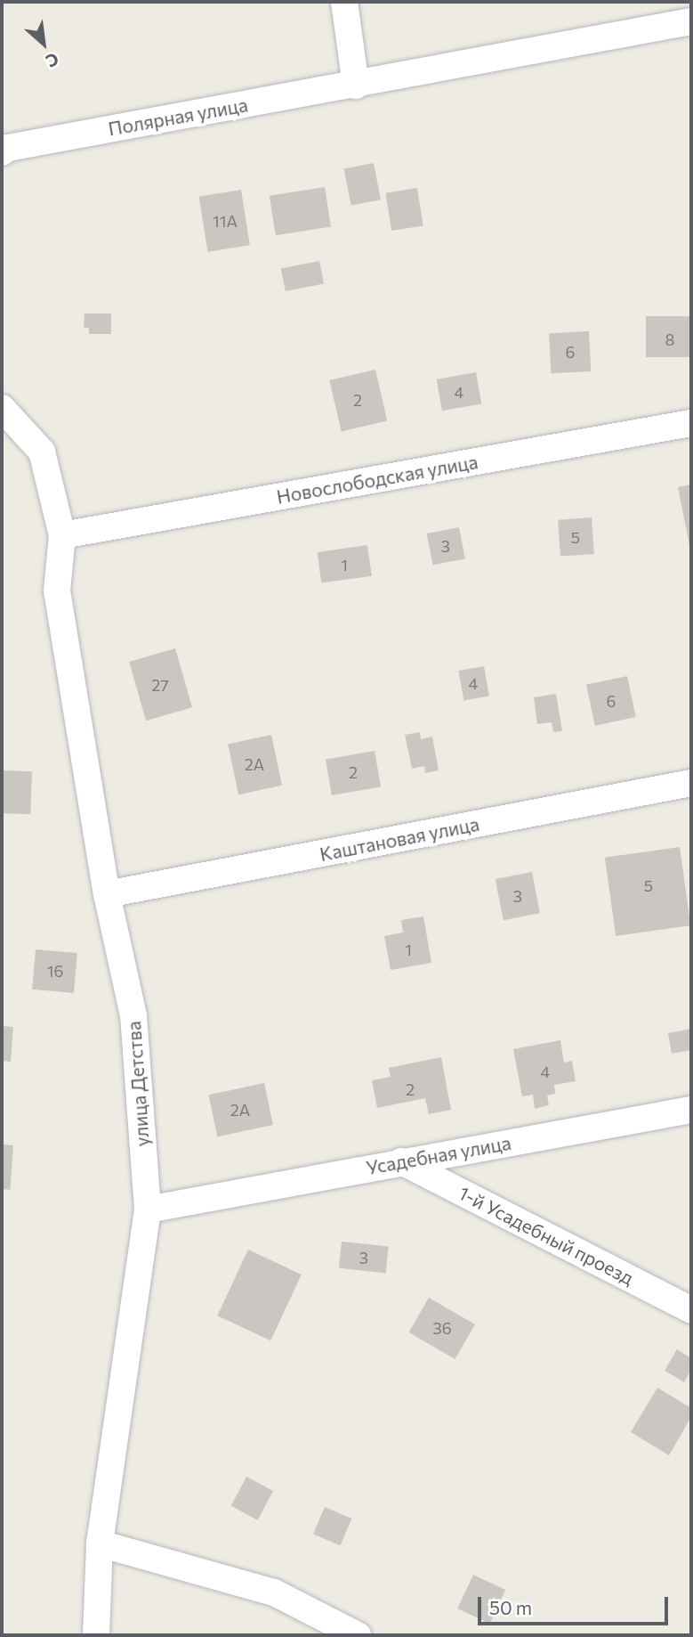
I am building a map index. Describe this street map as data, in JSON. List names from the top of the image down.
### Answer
{
  "streets": {
    "street": [
      "Полярная улица",
      "Новослободская улица",
      "Каштановая улица",
      "улица Детства",
      "Усадебная улица",
      "1-й Усадебный проезд"
    ]
  },
  "crossings": [
    ["Новослободская улица", "улица Детства"],
    ["Каштановая улица", "улица Детства"],
    ["улица Детства", "Усадебная улица"],
    ["Усадебная улица", "1-й Усадебный проезд"]
  ],
  "house_numbers": [
    "11А",
    "8",
    "6",
    "4",
    "2",
    "5",
    "3",
    "1",
    "4",
    "27",
    "6",
    "2А",
    "2",
    "5",
    "3",
    "1",
    "16",
    "4",
    "2",
    "2А",
    "3",
    "36"
  ],
  "scale_bar": "50 m",
  "north": "bottom right"
}
